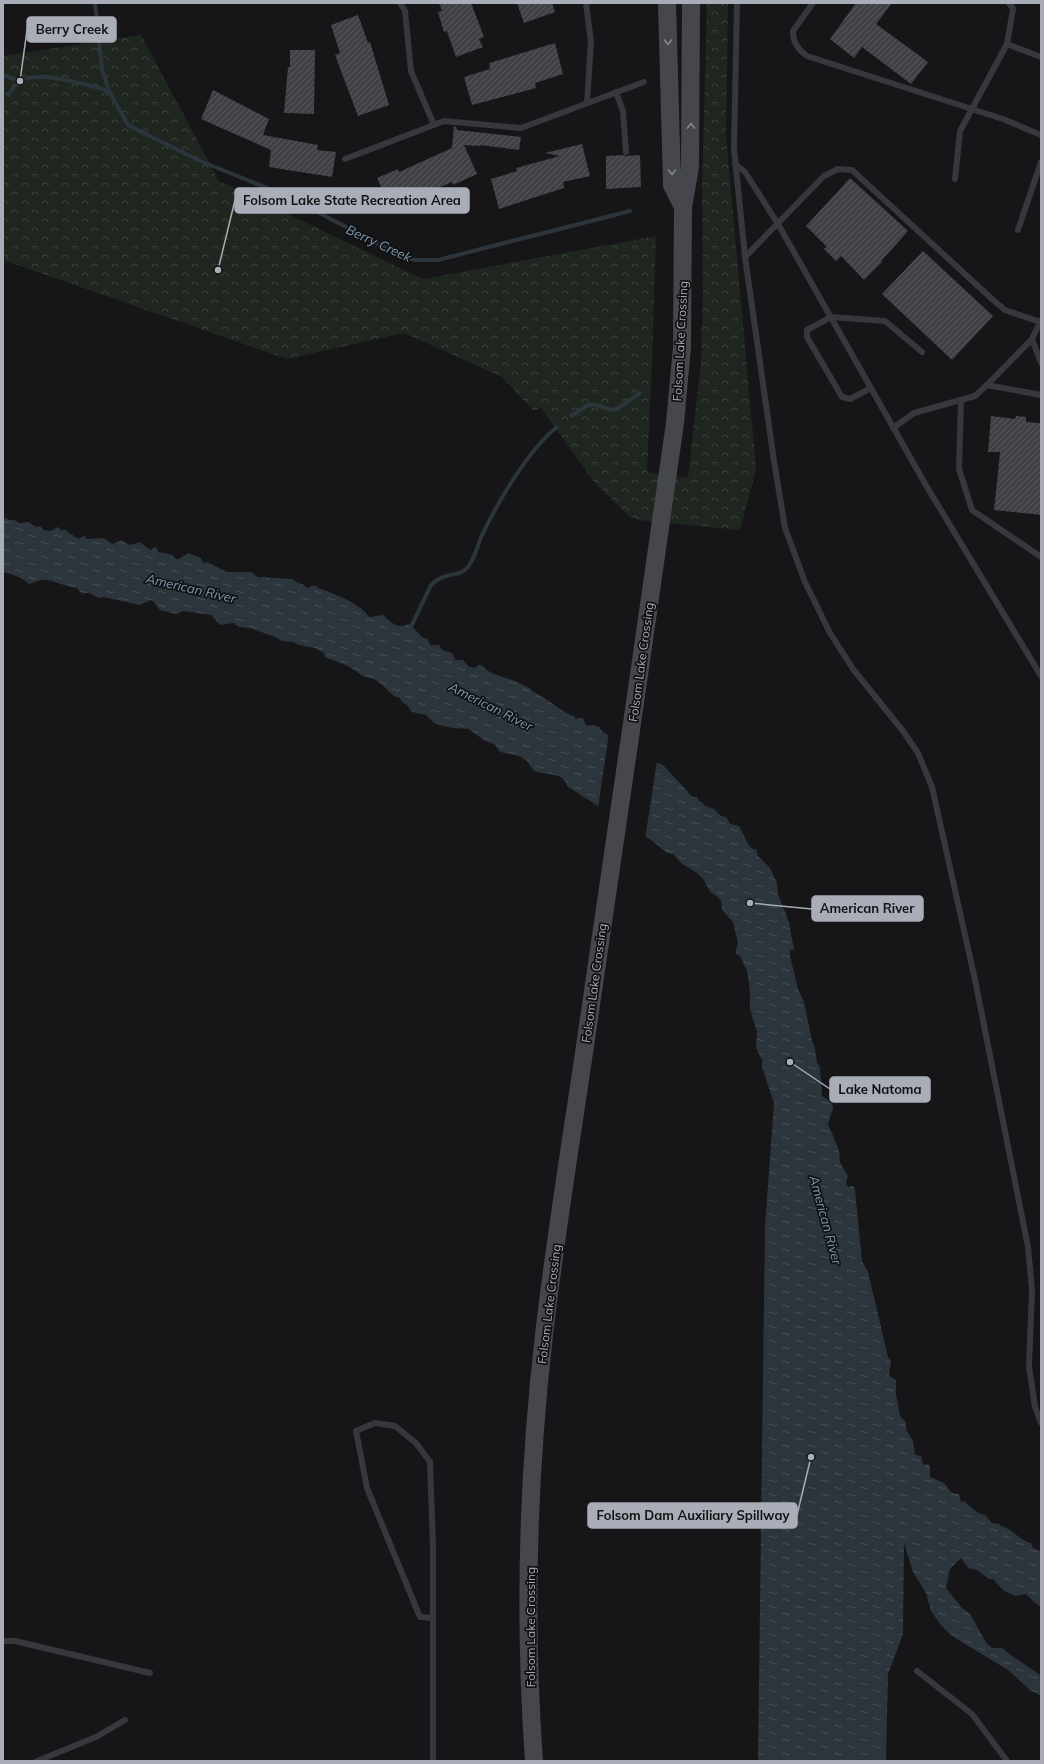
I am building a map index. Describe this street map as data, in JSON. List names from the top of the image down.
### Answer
{
  "streets": {
    "main road": ["Folsom Lake Crossing"]
  },
  "water": ["Berry Creek", "American River"],
  "places": [
    "Berry Creek",
    "Folsom Lake State Recreation Area",
    "American River",
    "Lake Natoma",
    "Folsom Dam Auxiliary Spillway"
  ]
}
